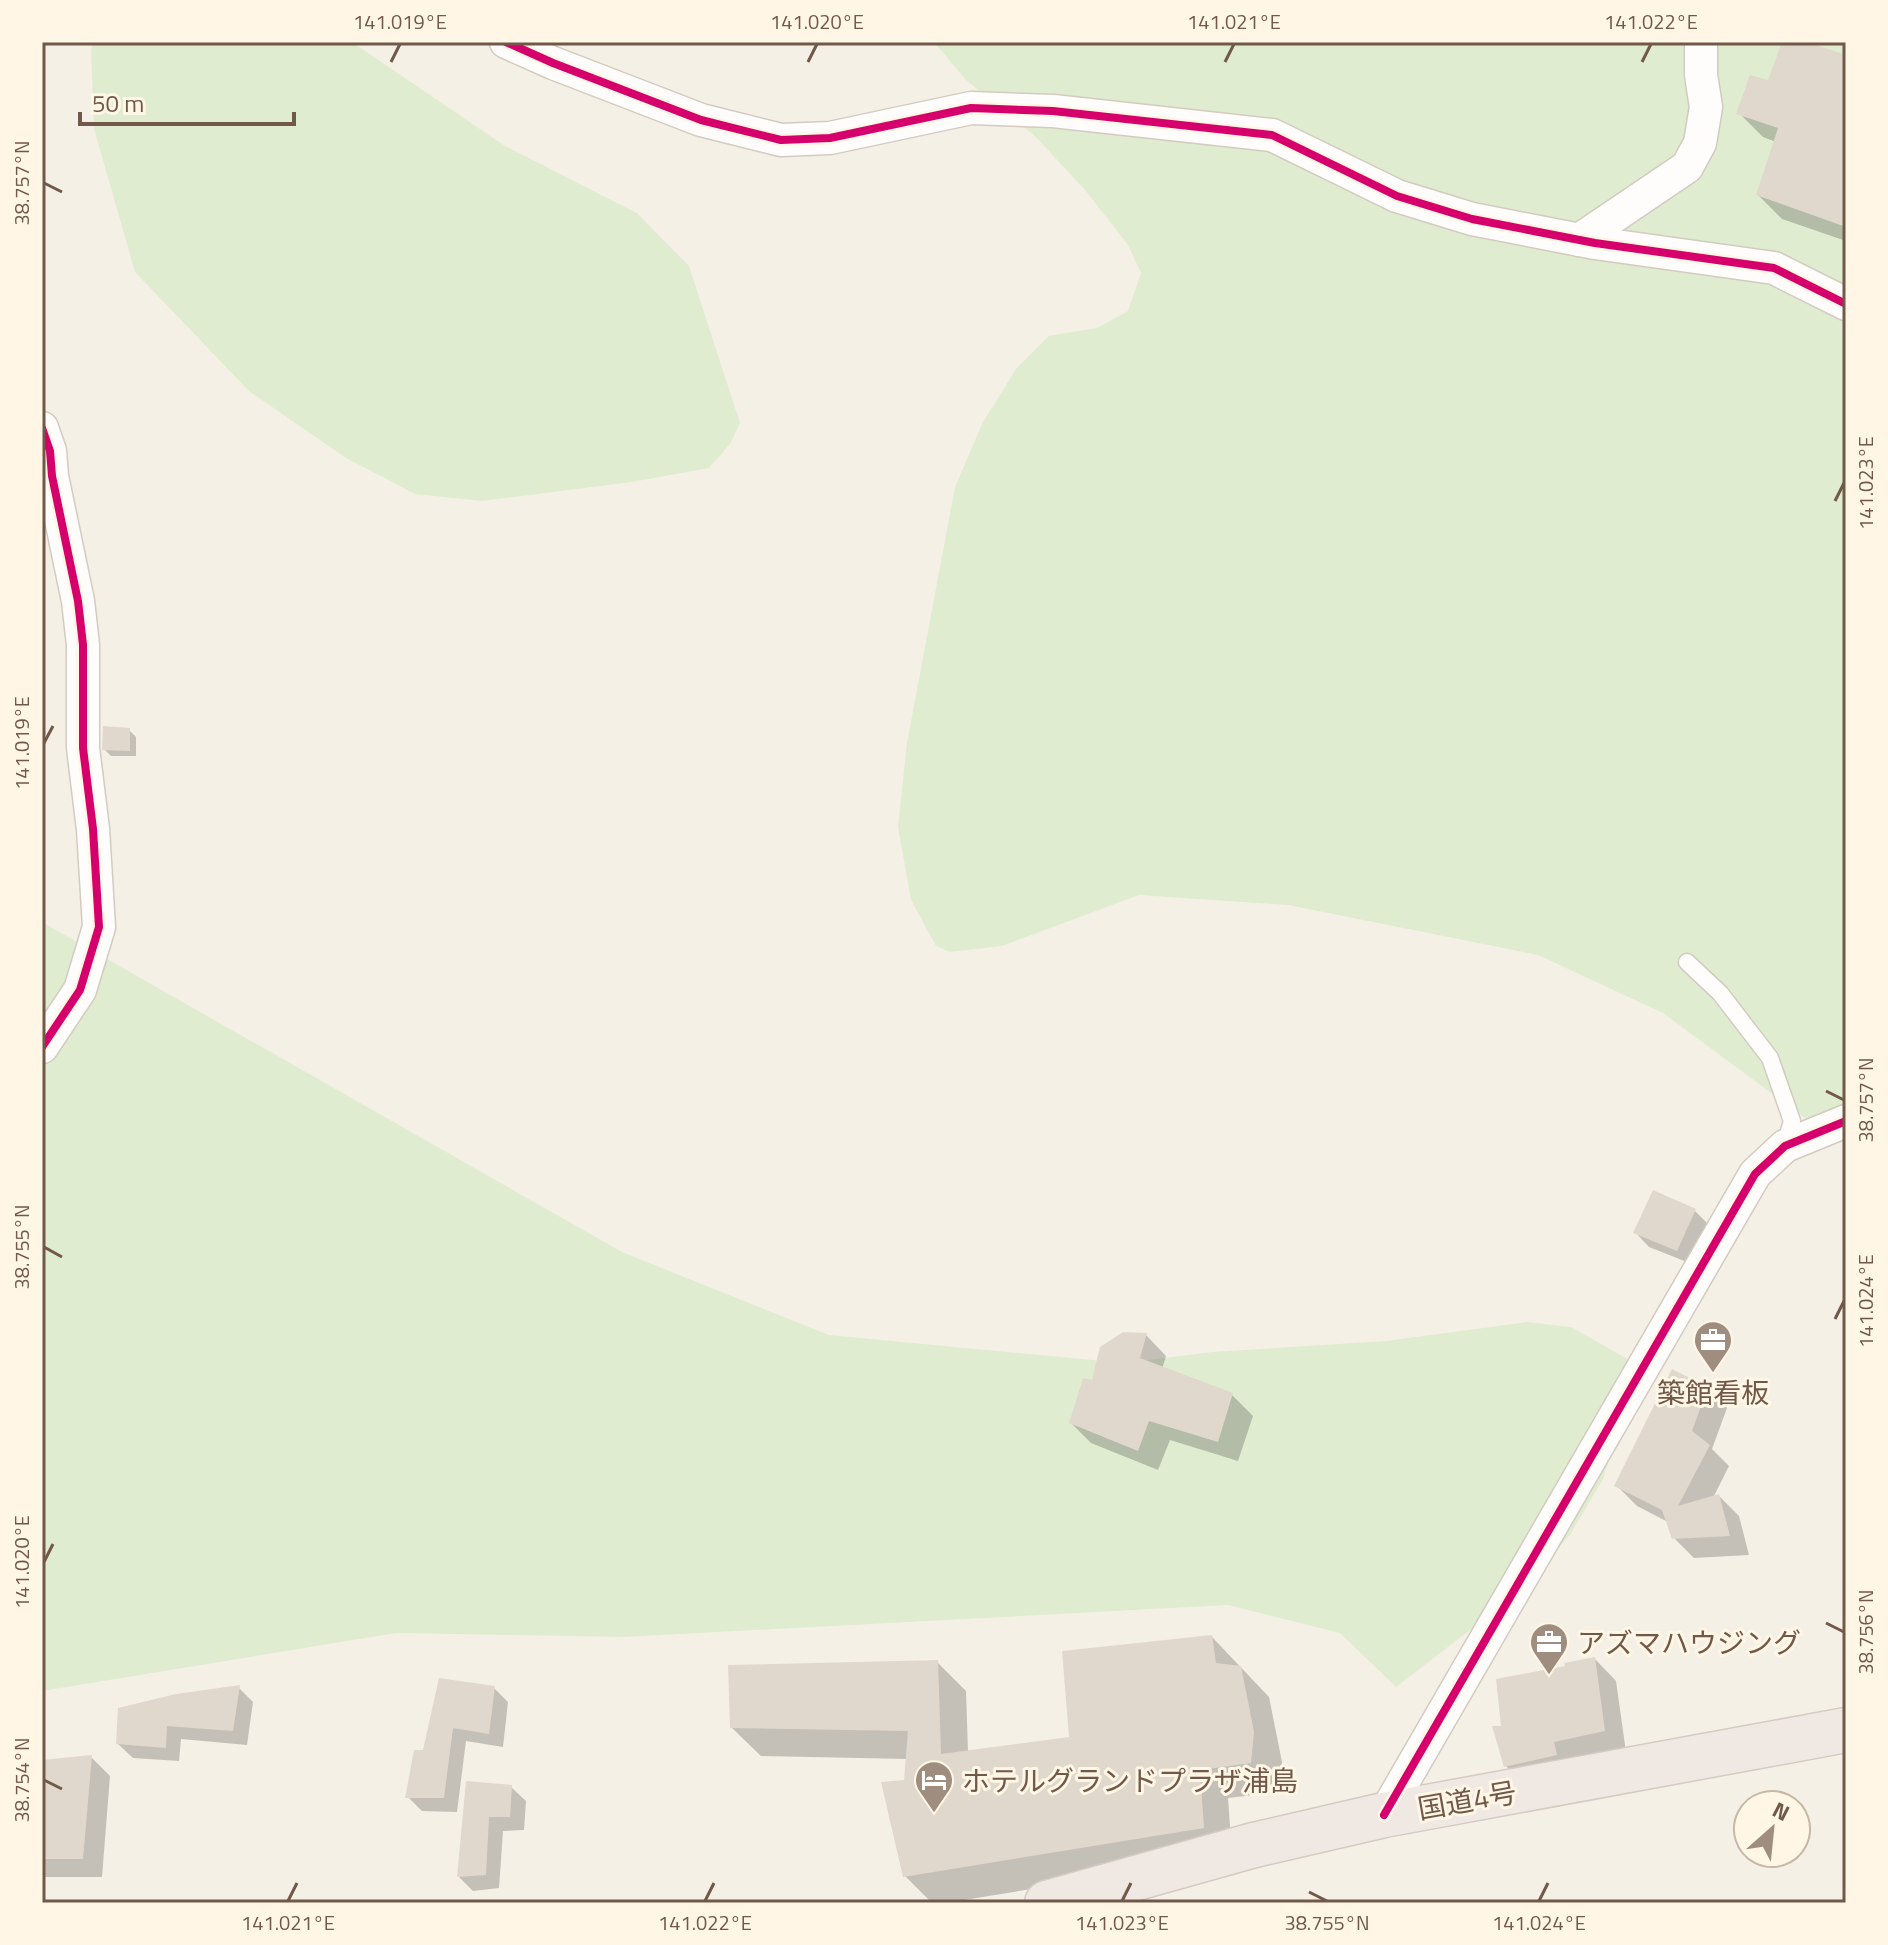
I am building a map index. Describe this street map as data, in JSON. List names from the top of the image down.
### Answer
{
  "streets": {
    "highway": ["国道4号"]
  },
  "places": {
    "office": ["築館看板", "アズマハウジング"],
    "hotel": ["ホテルグランドプラザ浦島"]
  },
  "scale_bar": "50 m",
  "north": "top right",
  "coordinates": [
    "141.019°E",
    "141.020°E",
    "141.021°E",
    "141.022°E",
    "38.757°N",
    "141.023°E",
    "38.755°N",
    "141.024°E",
    "38.756°N",
    "38.754°N"
  ]
}
